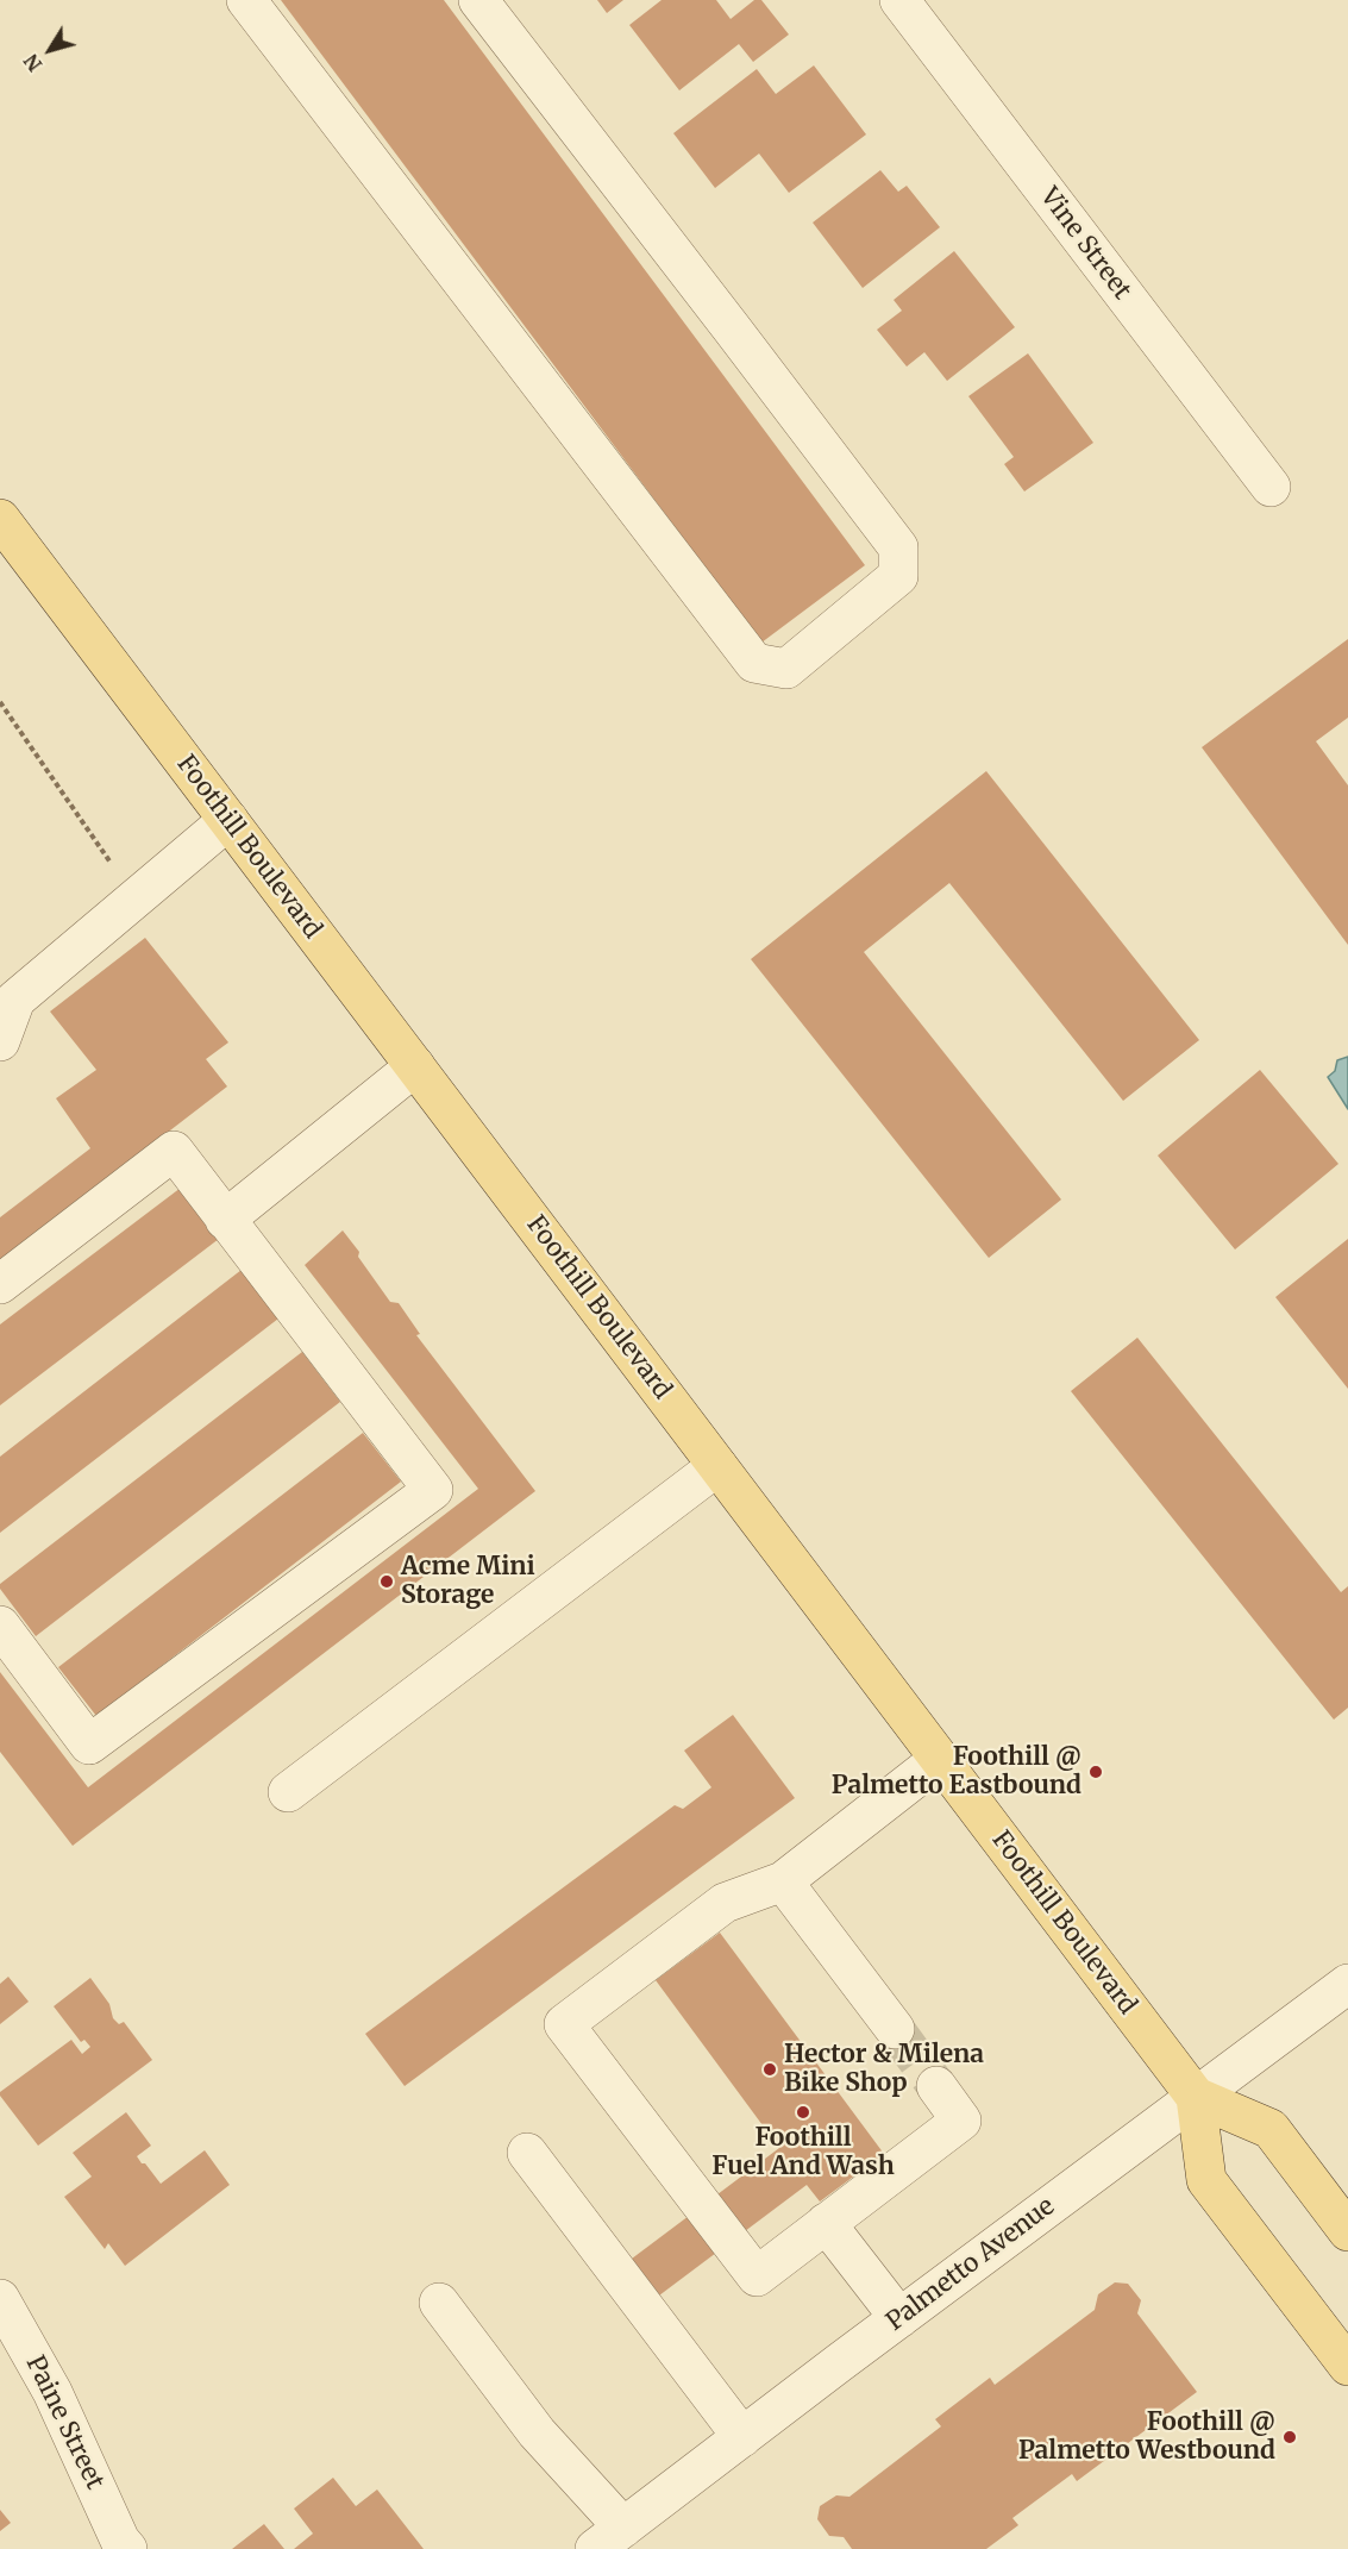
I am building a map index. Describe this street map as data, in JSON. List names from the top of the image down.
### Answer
{
  "streets": {
    "main road": ["Foothill Boulevard"],
    "street": ["Vine Street", "Palmetto Avenue", "Paine Street"]
  },
  "crossings": [
    ["Foothill Boulevard", "Palmetto Avenue"]
  ],
  "places": [
    "Acme Mini Storage",
    "Foothill @ Palmetto Eastbound",
    "Hector & Milena Bike Shop",
    "Foothill Fuel And Wash",
    "Foothill @ Palmetto Westbound"
  ],
  "north": "bottom left"
}
